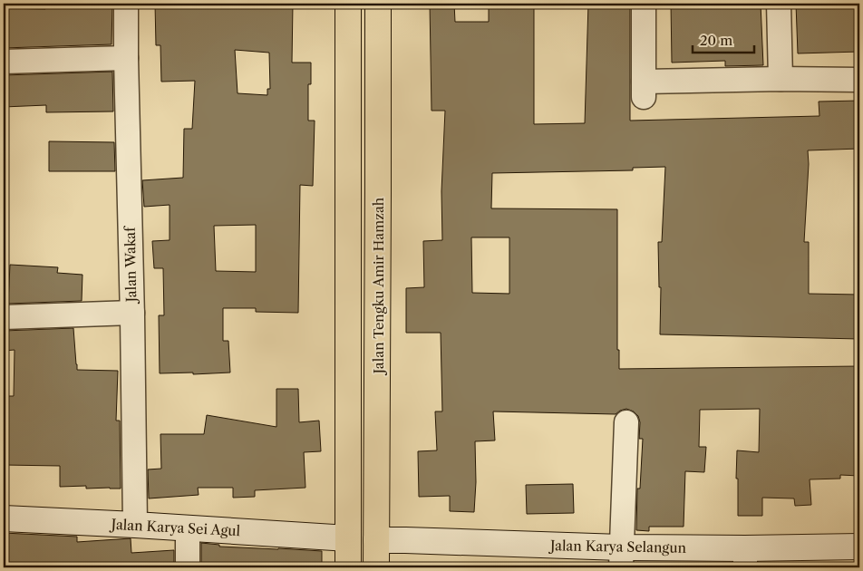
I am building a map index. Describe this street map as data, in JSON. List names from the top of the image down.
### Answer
{
  "streets": {
    "main road": ["Jalan Tengku Amir Hamzah"],
    "street": ["Jalan Wakaf", "Jalan Karya Sei Agul", "Jalan Karya Selangun"]
  },
  "crossings": [
    ["Jalan Wakaf", "Jalan Karya Sei Agul"],
    ["Jalan Tengku Amir Hamzah", "Jalan Karya Selangun"]
  ],
  "scale_bar": "20 m"
}
